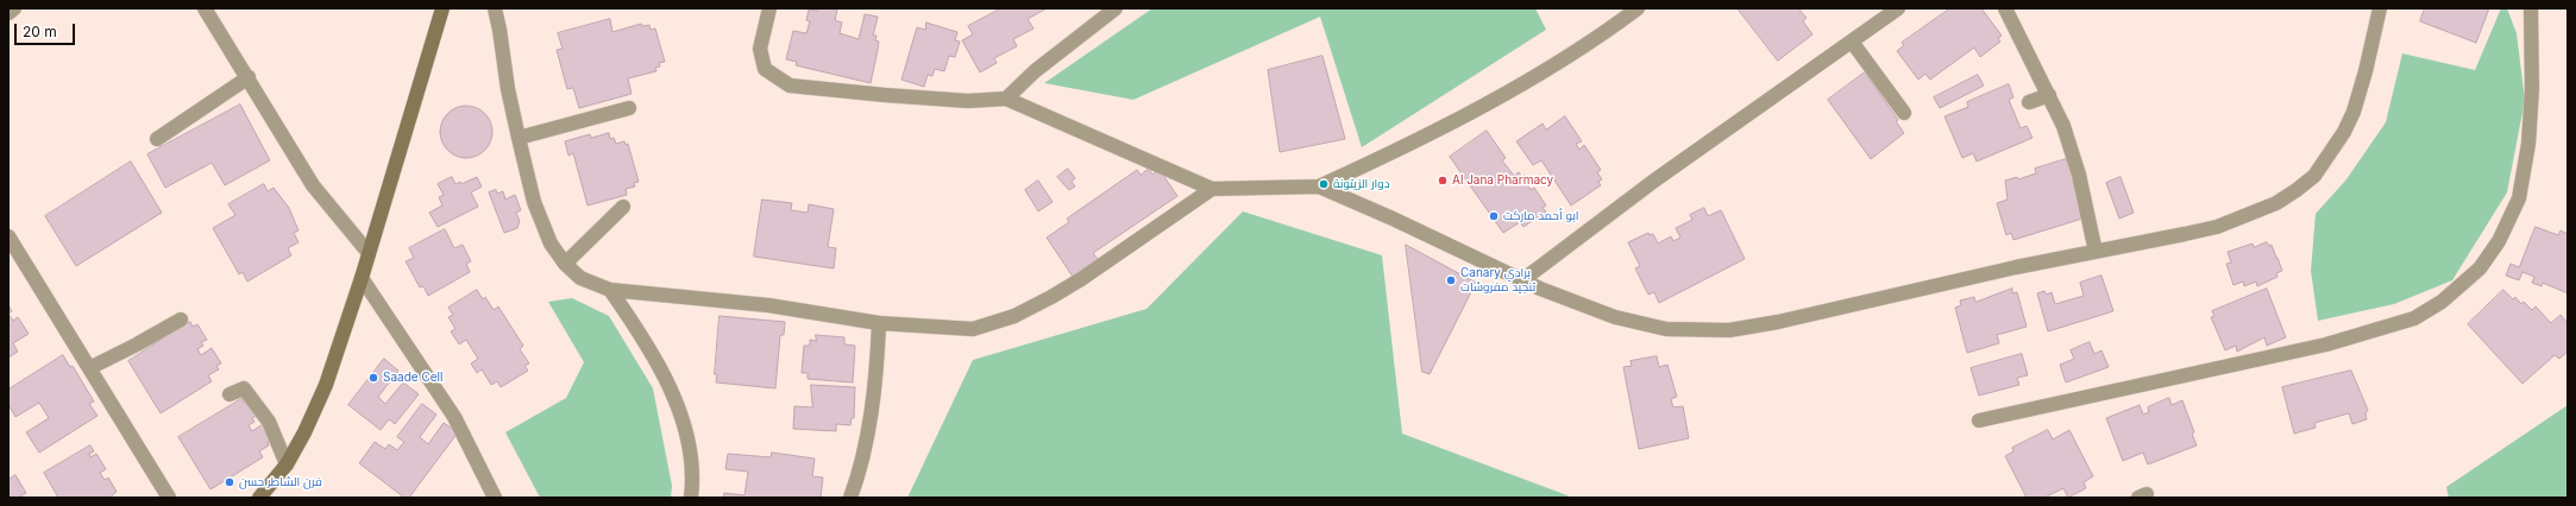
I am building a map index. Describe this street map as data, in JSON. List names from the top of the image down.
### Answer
{
  "places": [
    "Al Jana Pharmacy",
    "دوار الزيتونة",
    "ابو أحمد ماركت",
    "Canary برادي تنجيد مفروشات",
    "Saade Cell",
    "فرن الشاطر حسن"
  ],
  "scale_bar": "20 m"
}
